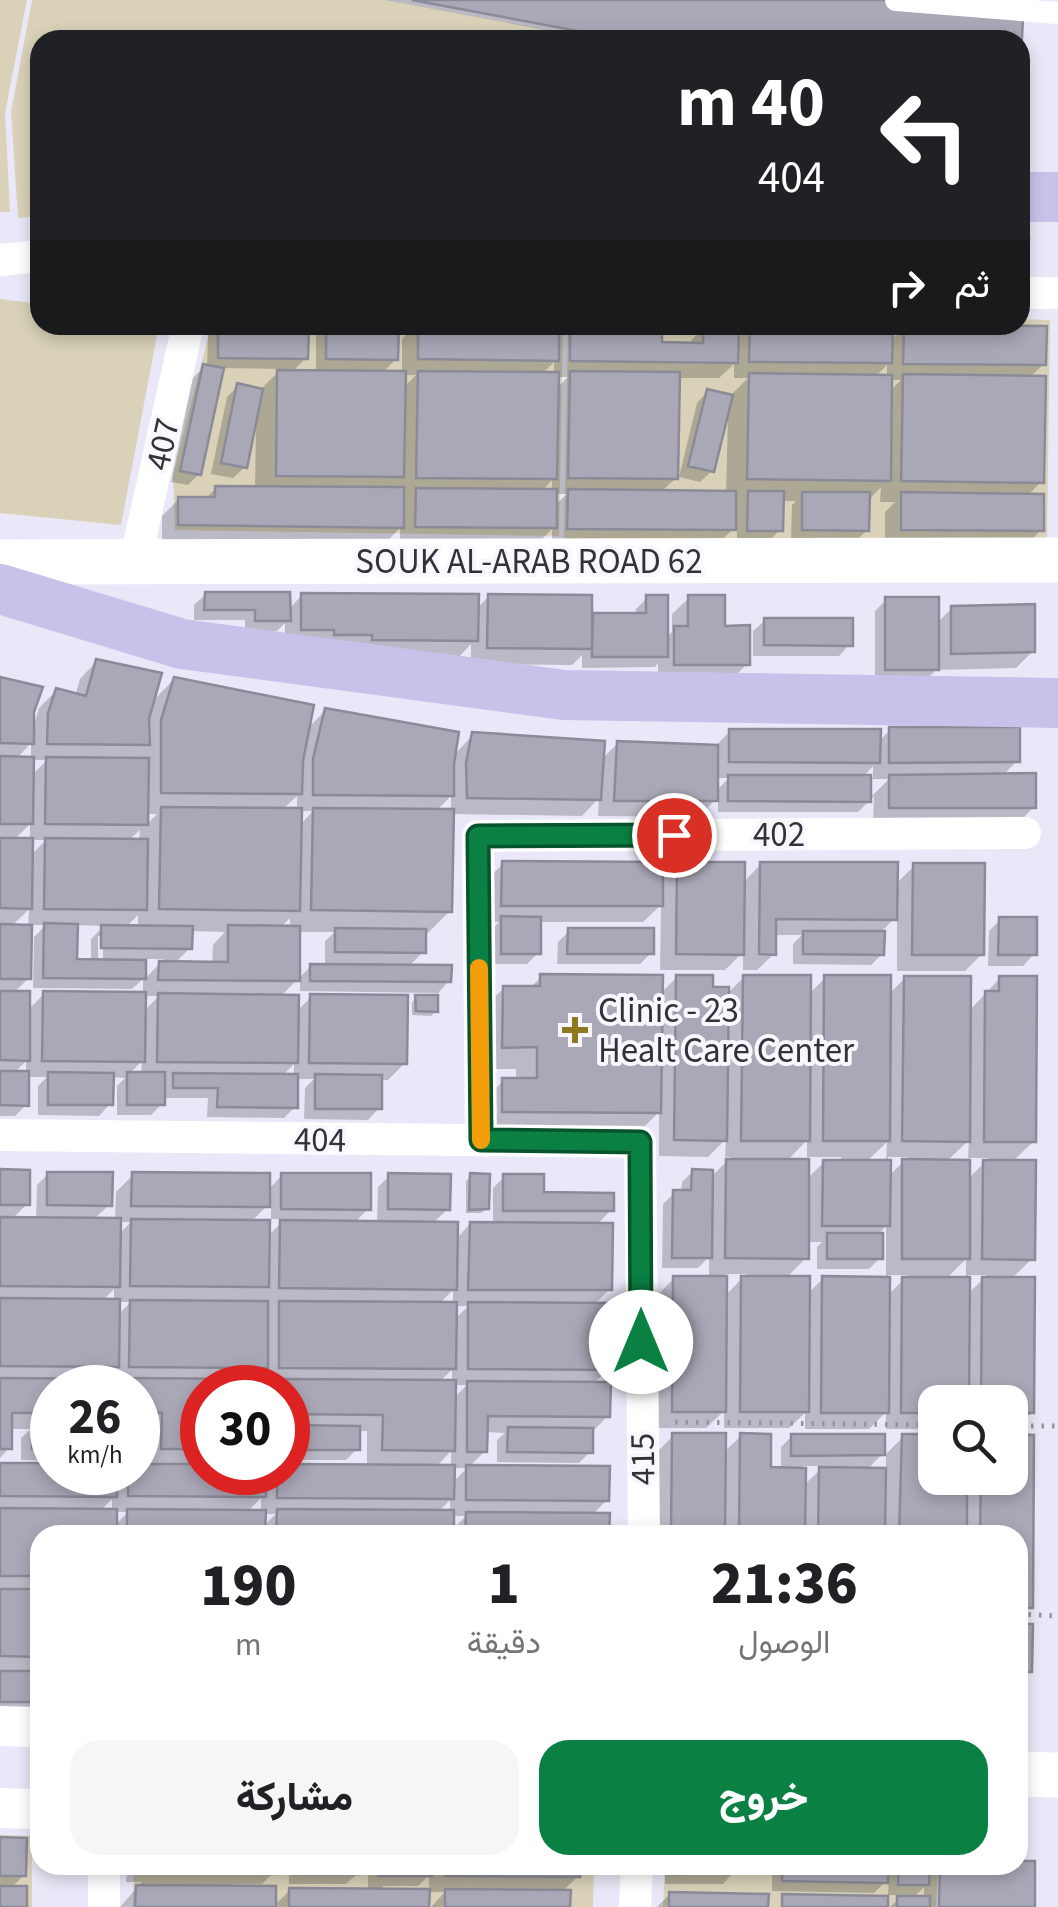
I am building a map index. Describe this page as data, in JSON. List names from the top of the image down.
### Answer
{
  "streets": {
    "main road": ["SOUK AL-ARAB ROAD 62"],
    "street": [
      "407",
      "402",
      "404",
      "415"
    ]
  },
  "crossings": [
    ["407", "SOUK AL-ARAB ROAD 62"],
    ["402", "404"],
    ["404", "415"]
  ],
  "places": {
    "health": ["Clinic - 23 Healt Care Center"]
  },
  "page": {
    "turn": ["40 m", "404"],
    "then": "ثم",
    "speed": "26 km/h",
    "limit": "30",
    "eta": [
      "21:36",
      "الوصول",
      "1",
      "دقيقة",
      "190",
      "m"
    ],
    "buttons": ["خروج", "مشاركة"]
  }
}
